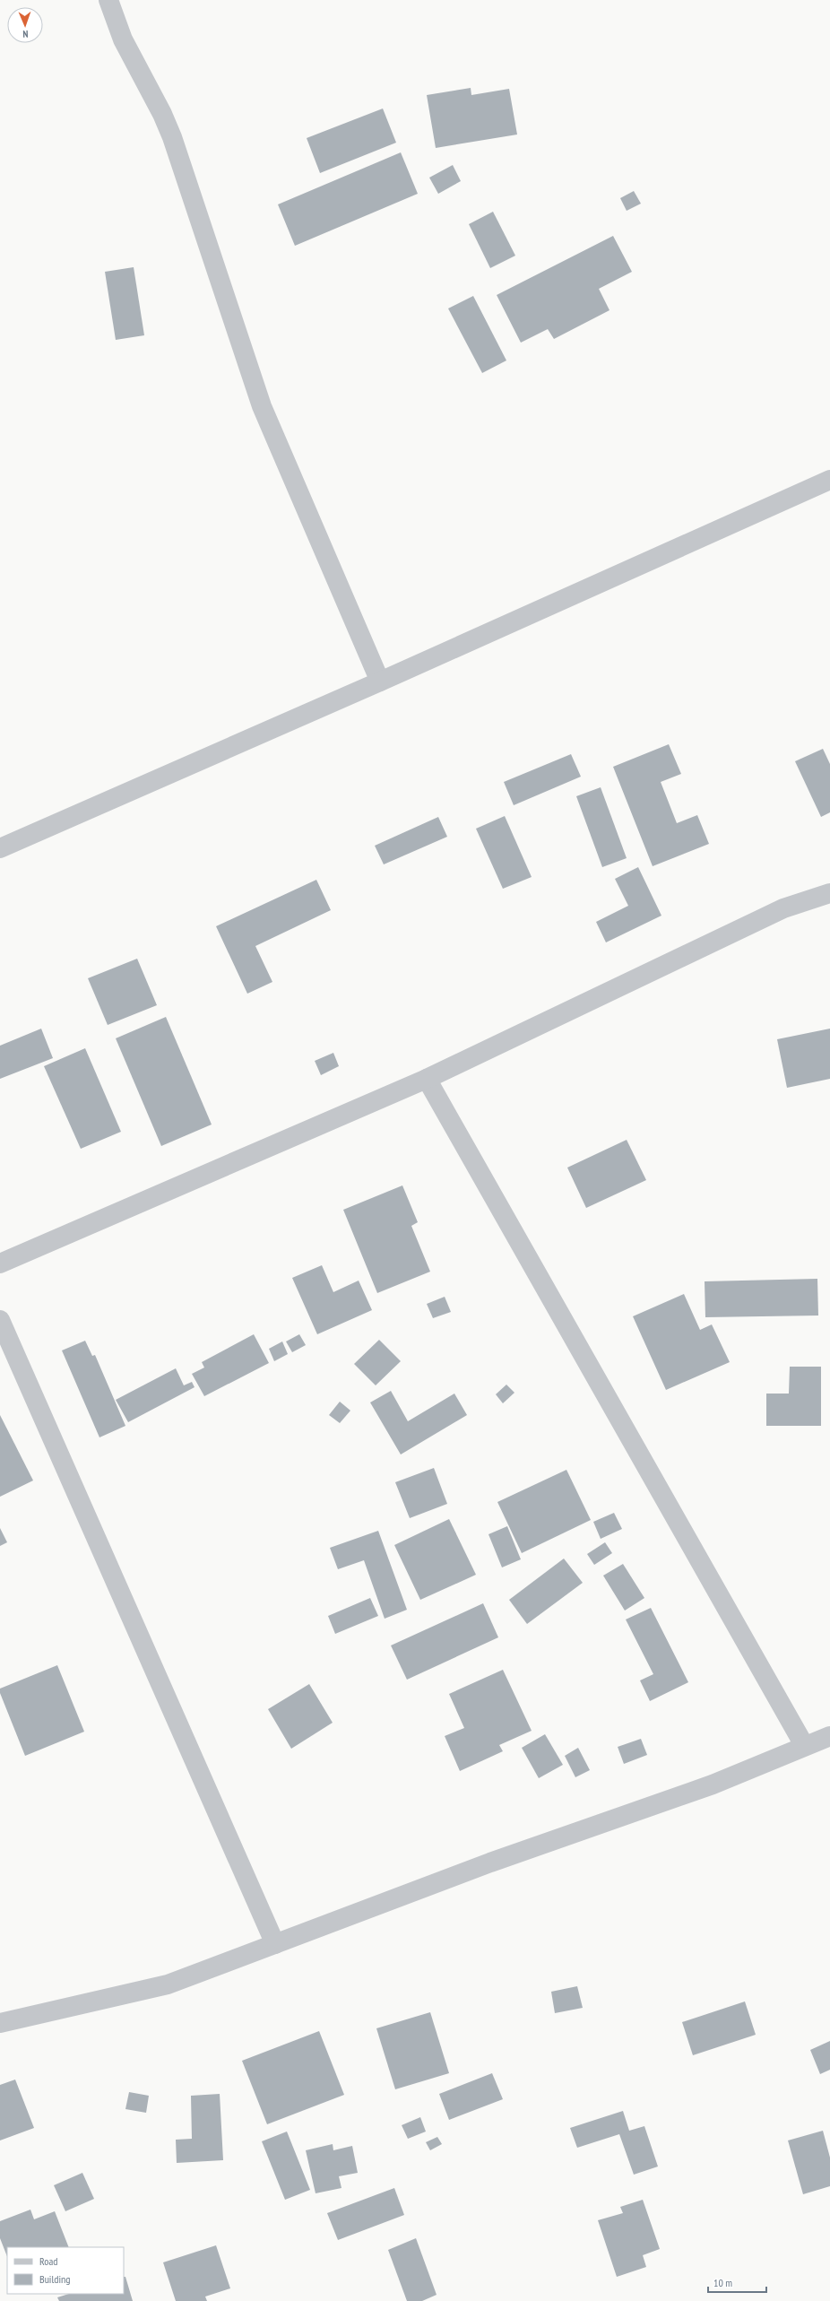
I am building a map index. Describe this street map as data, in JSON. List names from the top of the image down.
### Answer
{
  "legend": ["Road", "Building"],
  "scale_bar": "10 m",
  "north": "bottom"
}
